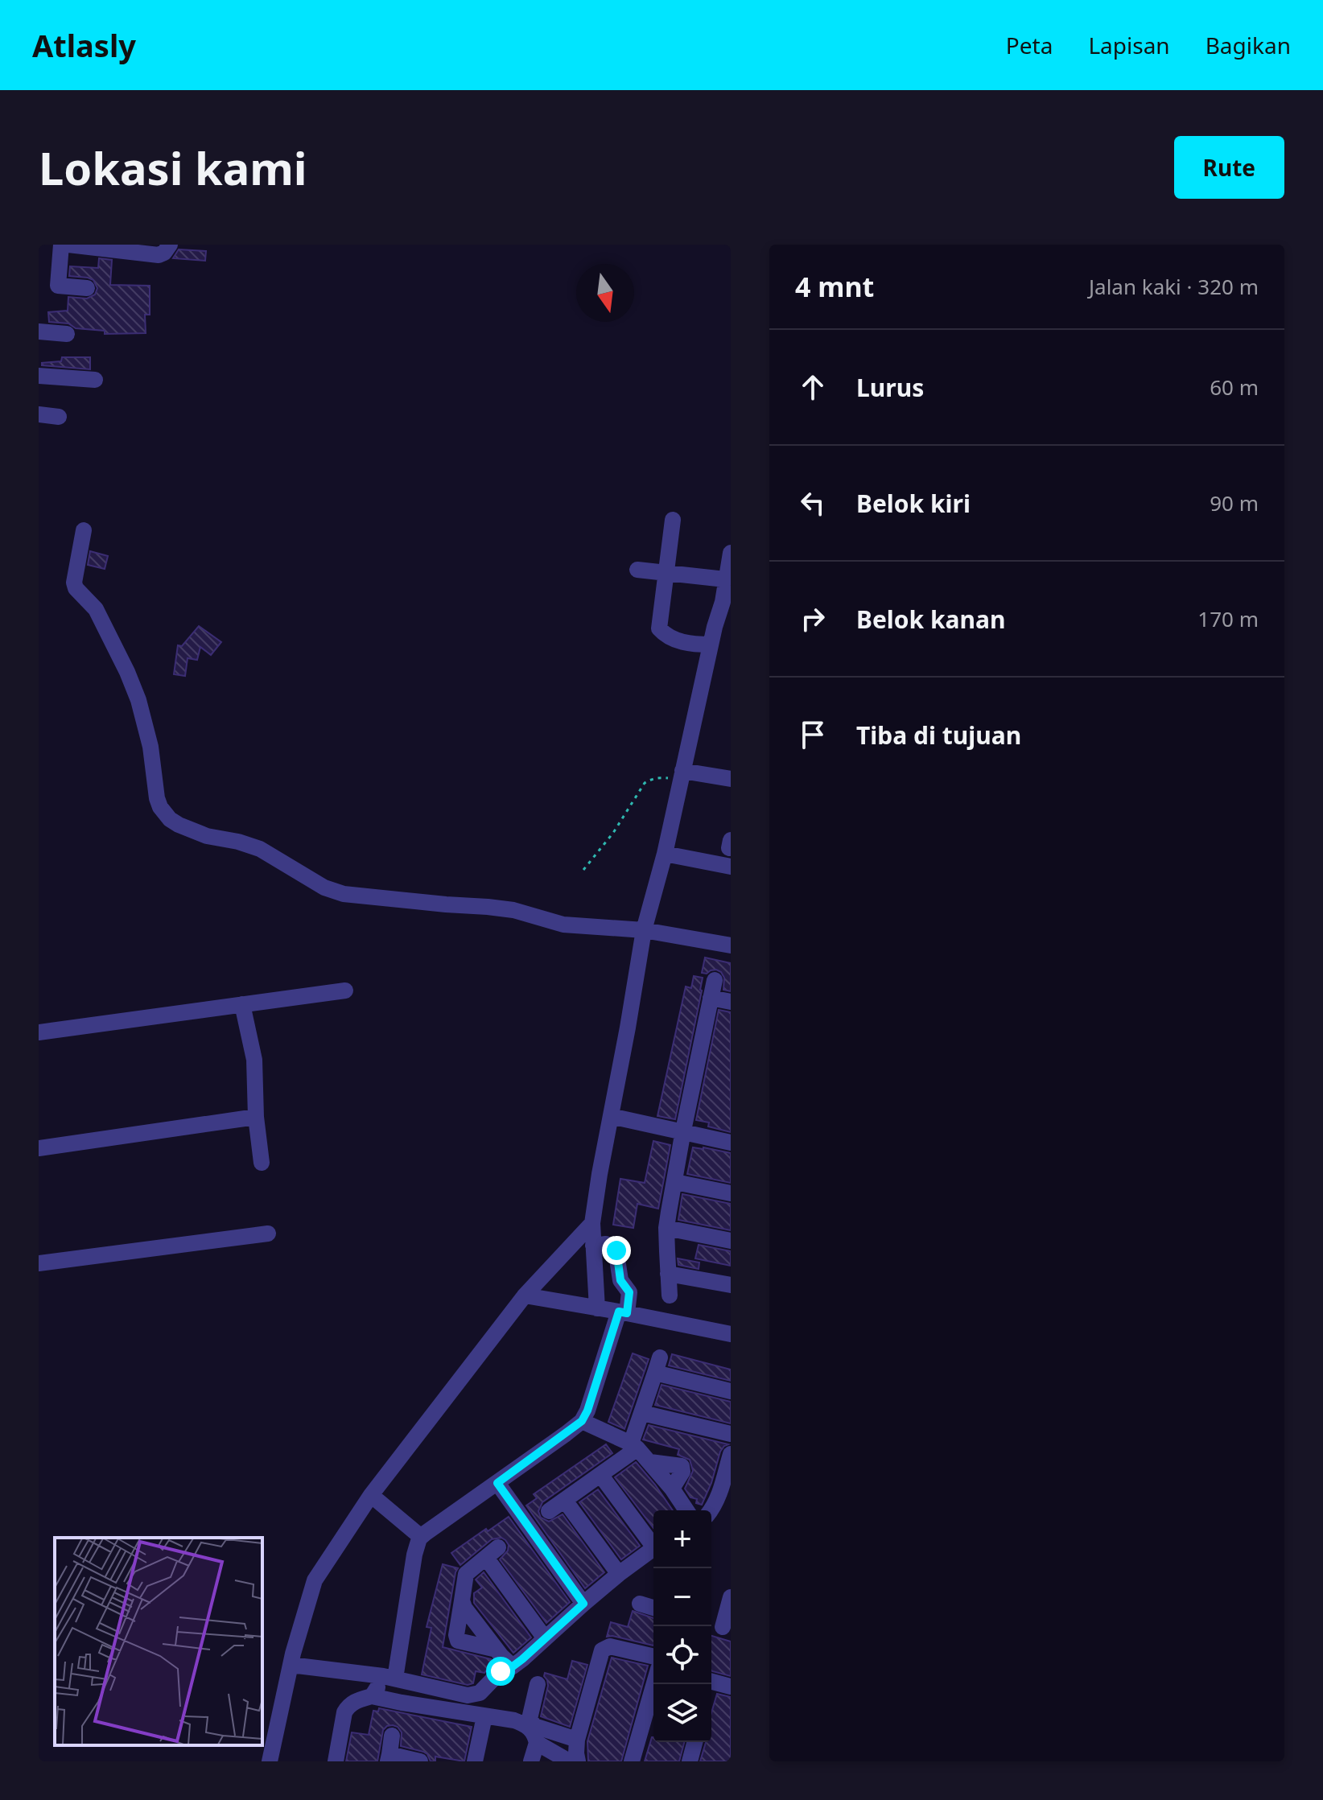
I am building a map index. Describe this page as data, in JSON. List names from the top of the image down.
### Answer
{
  "north": "bottom",
  "page": {
    "header": "Atlasly",
    "nav": ["Peta", "Lapisan", "Bagikan"],
    "buttons": "Rute",
    "title": "Lokasi kami",
    "heading": ["4 mnt", "Jalan kaki · 320 m"],
    "list": [
      ["Lurus", "60 m"],
      ["Belok kiri", "90 m"],
      ["Belok kanan", "170 m"],
      "Tiba di tujuan"
    ],
    "map_buttons": ["+", "−"]
  }
}
